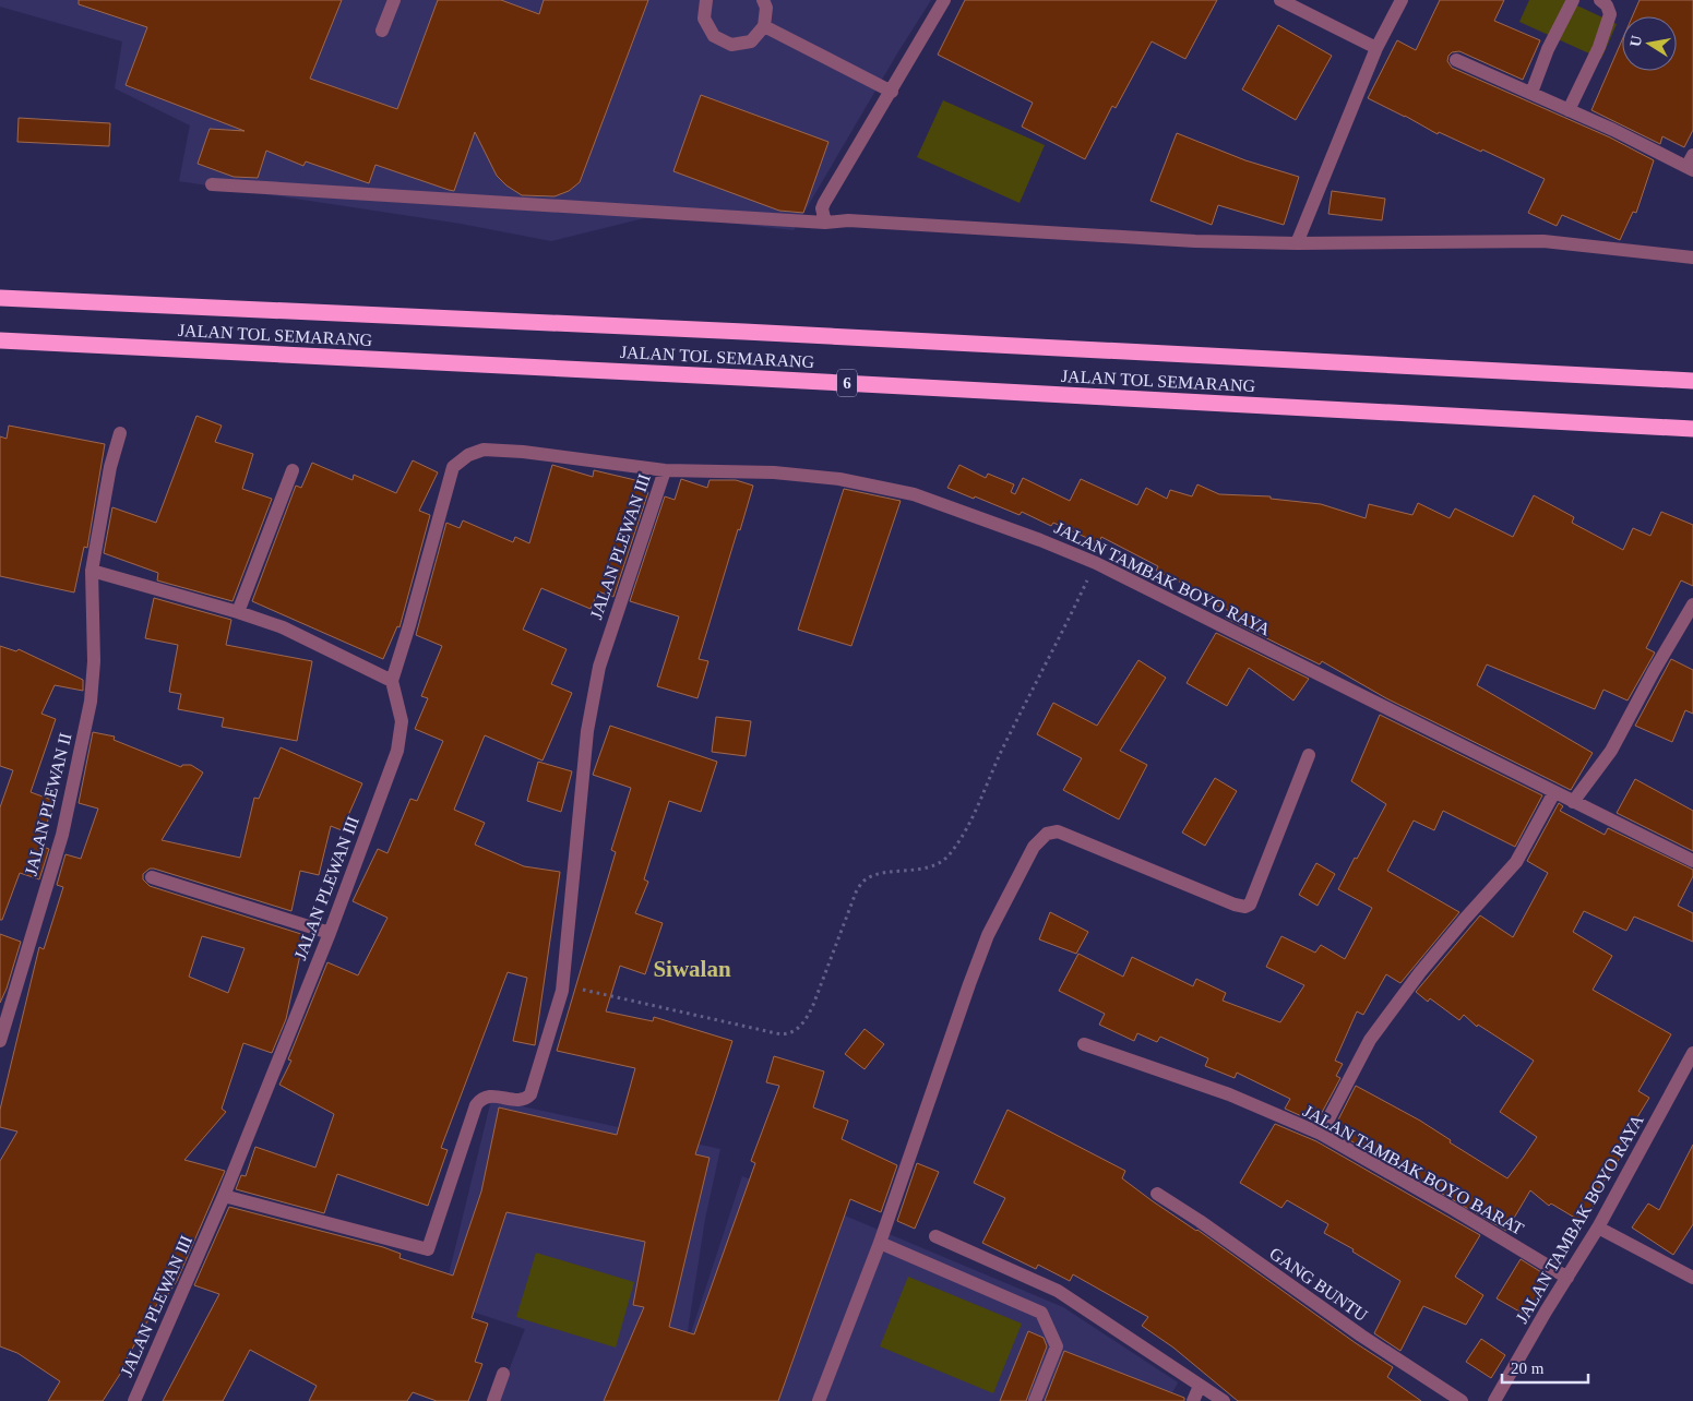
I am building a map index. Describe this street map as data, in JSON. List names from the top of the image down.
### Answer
{
  "streets": {
    "highway": ["JALAN TOL SEMARANG", "6"],
    "street": [
      "JALAN PLEWAN III",
      "JALAN TAMBAK BOYO RAYA",
      "JALAN PLEWAN II",
      "JALAN TAMBAK BOYO BARAT",
      "GANG BUNTU"
    ]
  },
  "crossings": [
    ["JALAN PLEWAN III", "JALAN TAMBAK BOYO RAYA"],
    ["JALAN TAMBAK BOYO RAYA", "JALAN TAMBAK BOYO BARAT"]
  ],
  "districts": ["Siwalan"],
  "scale_bar": "20 m",
  "north": "left"
}
